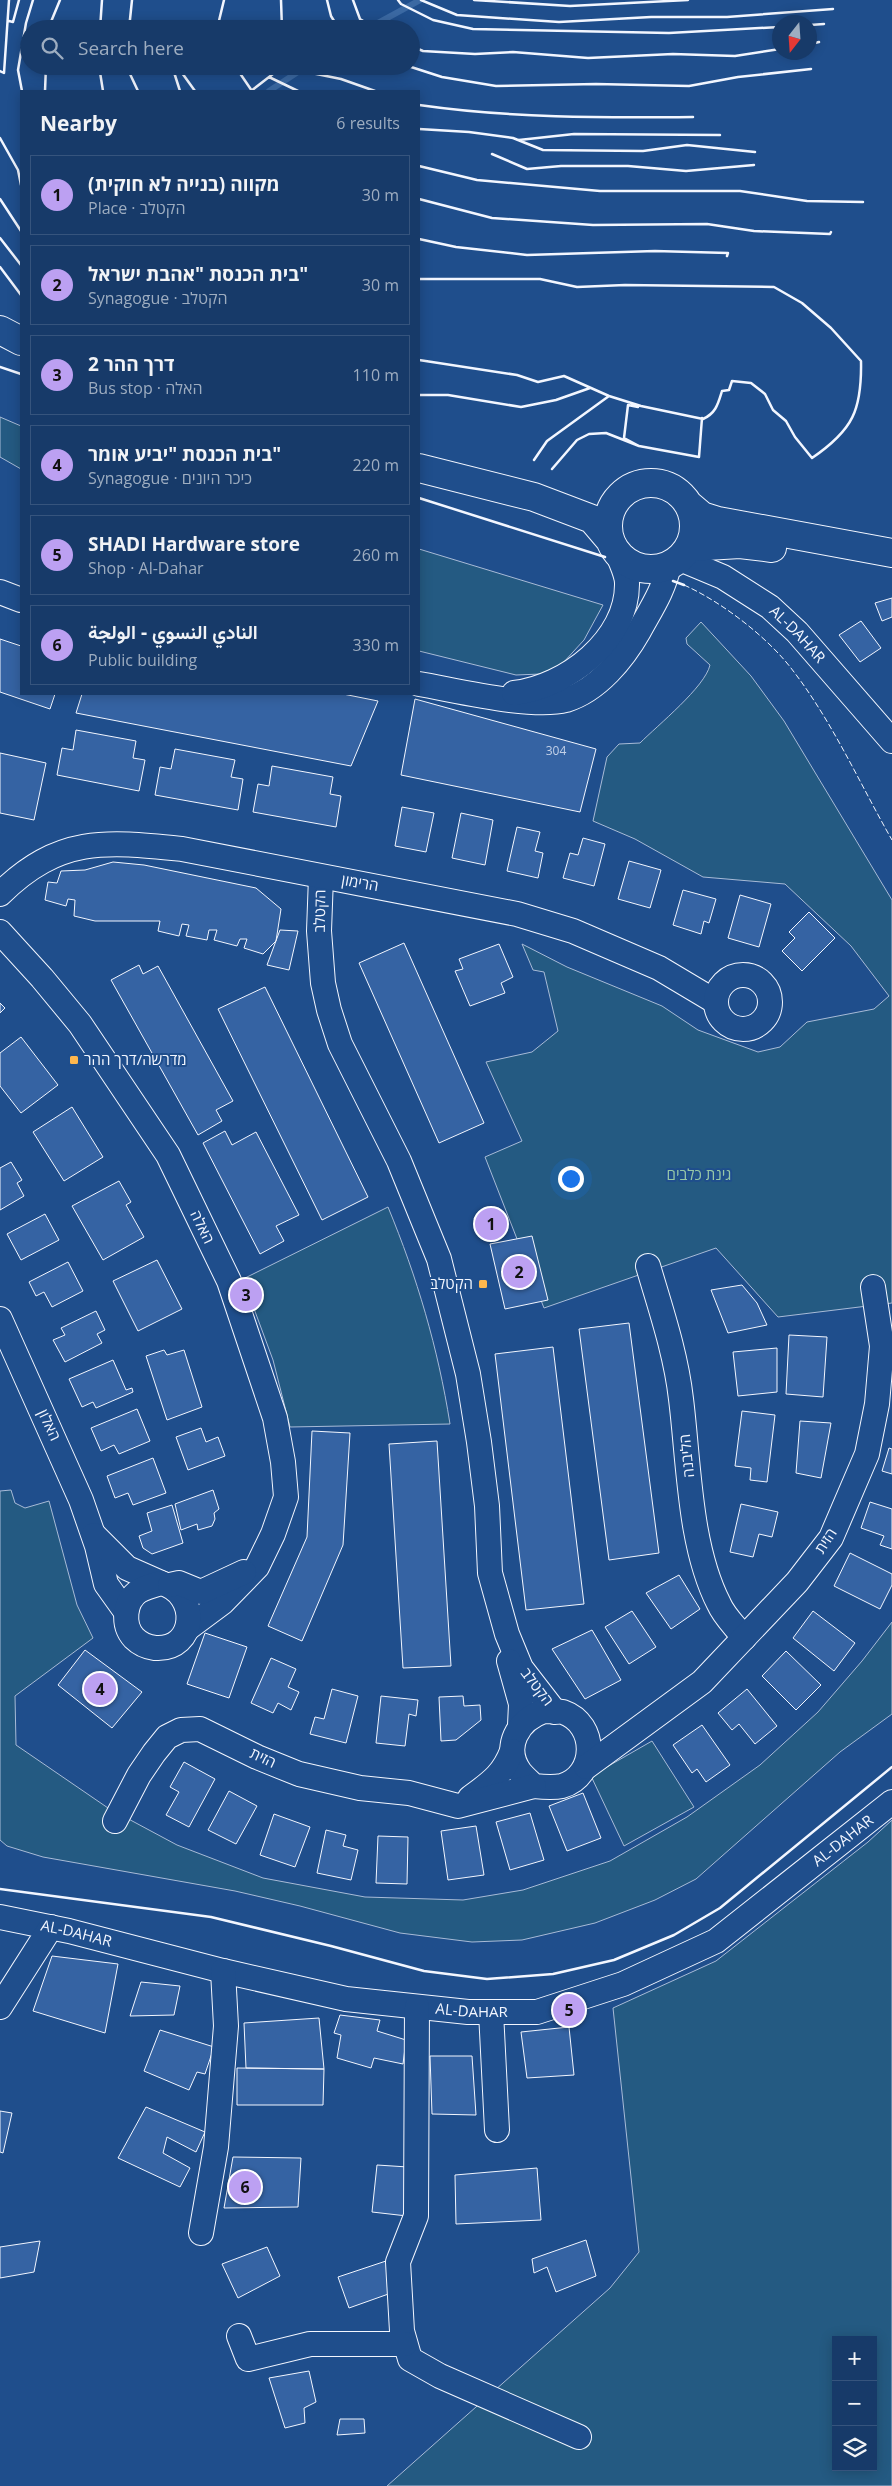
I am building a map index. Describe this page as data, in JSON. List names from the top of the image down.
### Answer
{
  "streets": {
    "street": [
      "AL-DAHAR",
      "הרימון",
      "הקטלב",
      "האלה",
      "האלון",
      "הליבנה",
      "הזית"
    ]
  },
  "crossings": [
    ["הרימון", "הקטלב"],
    ["הקטלב", "הזית"],
    ["האלה", "האלון"],
    ["הליבנה", "הזית"]
  ],
  "parks": ["גינת כלבים"],
  "places": {
    "transit": ["מדרשה/דרך ההר", "הקטלב"]
  },
  "house_numbers": ["304"],
  "north": "bottom",
  "page": {
    "search": "Search here",
    "heading": ["Nearby", "6 results"],
    "list": [
      {
        "mark": "1",
        "name": "מקווה (בנייה לא חוקית)",
        "note": "Place · הקטלב",
        "value": "30 m"
      },
      {
        "mark": "2",
        "name": "בית הכנסת \"אהבת ישראל\"",
        "note": "Synagogue · הקטלב",
        "value": "30 m"
      },
      {
        "mark": "3",
        "name": "דרך ההר 2",
        "note": "Bus stop · האלה",
        "value": "110 m"
      },
      {
        "mark": "4",
        "name": "בית הכנסת \"יביע אומר\"",
        "note": "Synagogue · כיכר היונים",
        "value": "220 m"
      },
      {
        "mark": "5",
        "name": "SHADI Hardware store",
        "note": "Shop · Al-Dahar",
        "value": "260 m"
      },
      {
        "mark": "6",
        "name": "النادي النسوي - الولجة",
        "note": "Public building",
        "value": "330 m"
      }
    ],
    "pins": [
      "1",
      "2",
      "3",
      "4",
      "5",
      "6"
    ],
    "map_buttons": ["+", "−"]
  }
}
